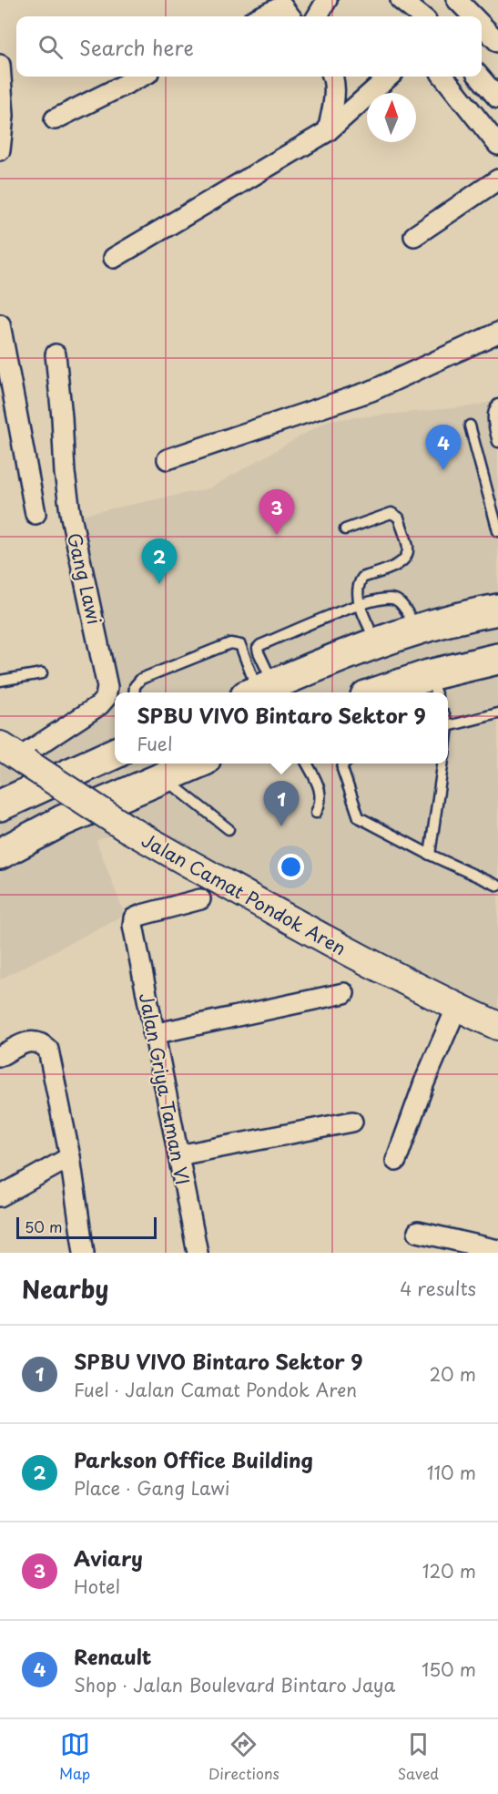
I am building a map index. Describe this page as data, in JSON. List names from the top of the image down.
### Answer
{
  "streets": {
    "main road": ["Jalan Camat Pondok Aren"],
    "street": ["Gang Lawi", "Jalan Griya Taman VI"]
  },
  "crossings": [
    ["Gang Lawi", "Jalan Camat Pondok Aren"]
  ],
  "scale_bar": "50 m",
  "north": "top",
  "page": {
    "search": "Search here",
    "pins": [
      "4",
      "3",
      "2",
      "1"
    ],
    "popup": ["SPBU VIVO Bintaro Sektor 9", "Fuel"],
    "scale": "50 m",
    "heading": ["Nearby", "4 results"],
    "list": [
      {
        "mark": "1",
        "name": "SPBU VIVO Bintaro Sektor 9",
        "note": "Fuel · Jalan Camat Pondok Aren",
        "value": "20 m"
      },
      {
        "mark": "2",
        "name": "Parkson Office Building",
        "note": "Place · Gang Lawi",
        "value": "110 m"
      },
      {
        "mark": "3",
        "name": "Aviary",
        "note": "Hotel",
        "value": "120 m"
      },
      {
        "mark": "4",
        "name": "Renault",
        "note": "Shop · Jalan Boulevard Bintaro Jaya",
        "value": "150 m"
      }
    ],
    "nav": ["Map", "Directions", "Saved"]
  }
}
